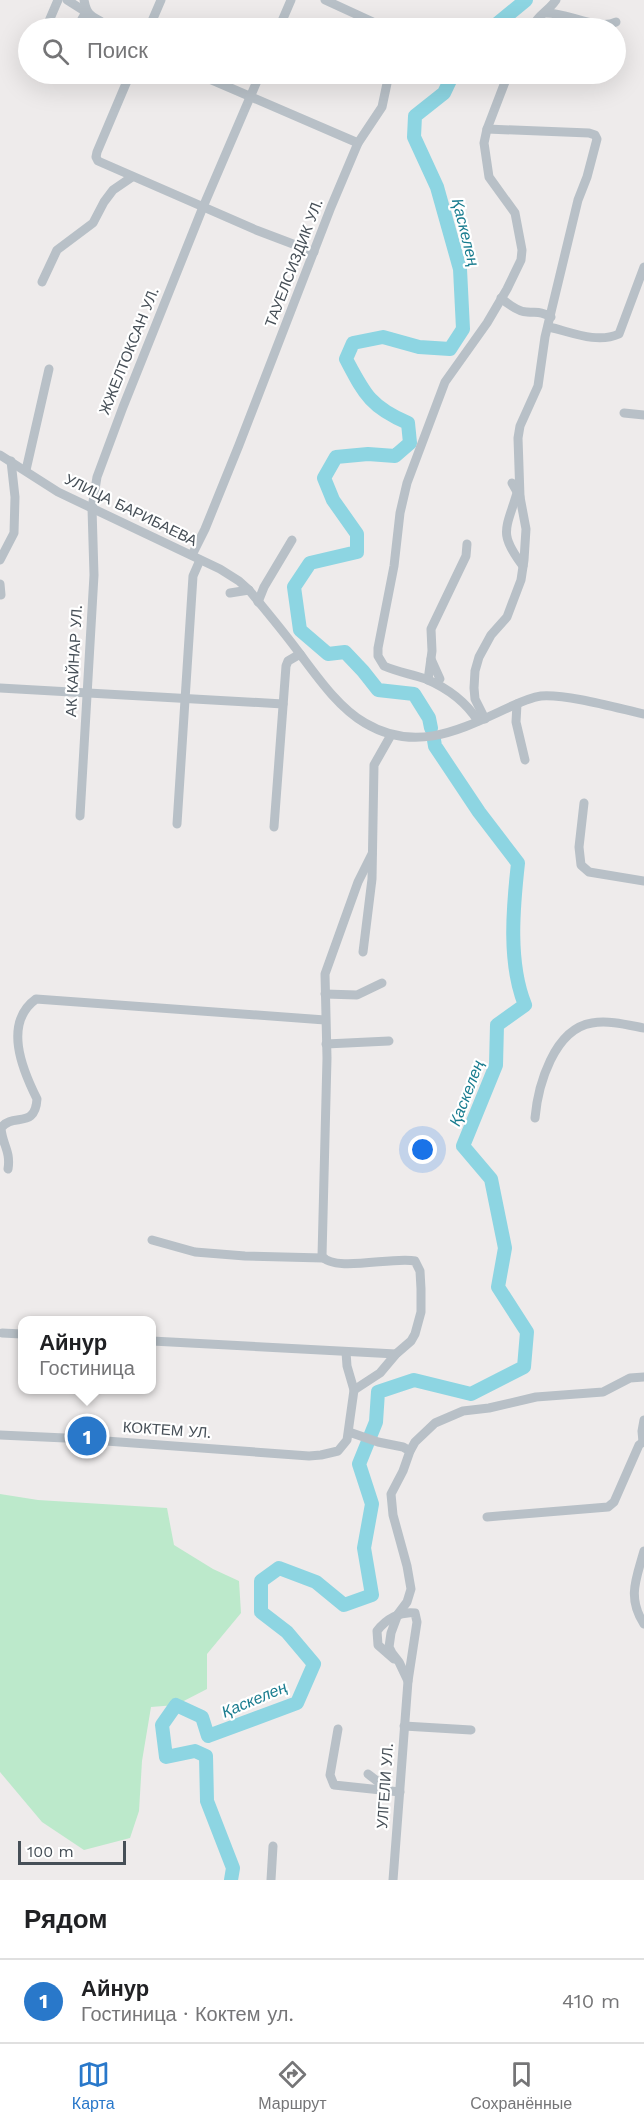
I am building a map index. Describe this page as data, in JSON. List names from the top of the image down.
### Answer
{
  "streets": {
    "street": [
      "ТАУЕЛСИЗДИК УЛ.",
      "ЖЖЕЛТОКСАН УЛ.",
      "УЛИЦА БАРИБАЕВА",
      "АК КАЙНАР УЛ.",
      "КОКТЕМ УЛ.",
      "УЛГЕЛИ УЛ."
    ]
  },
  "crossings": [
    ["ТАУЕЛСИЗДИК УЛ.", "УЛИЦА БАРИБАЕВА"],
    ["ЖЖЕЛТОКСАН УЛ.", "УЛИЦА БАРИБАЕВА"],
    ["ЖЖЕЛТОКСАН УЛ.", "АК КАЙНАР УЛ."],
    ["УЛИЦА БАРИБАЕВА", "АК КАЙНАР УЛ."]
  ],
  "water": ["Қаскелең"],
  "scale_bar": "100 m",
  "page": {
    "search": "Поиск",
    "popup": ["Айнур", "Гостиница"],
    "pins": "1",
    "scale": "100 m",
    "heading": "Рядом",
    "list": [
      {
        "mark": "1",
        "name": "Айнур",
        "note": "Гостиница · Коктем ул.",
        "value": "410 m"
      }
    ],
    "nav": ["Карта", "Маршрут", "Сохранённые"]
  }
}
